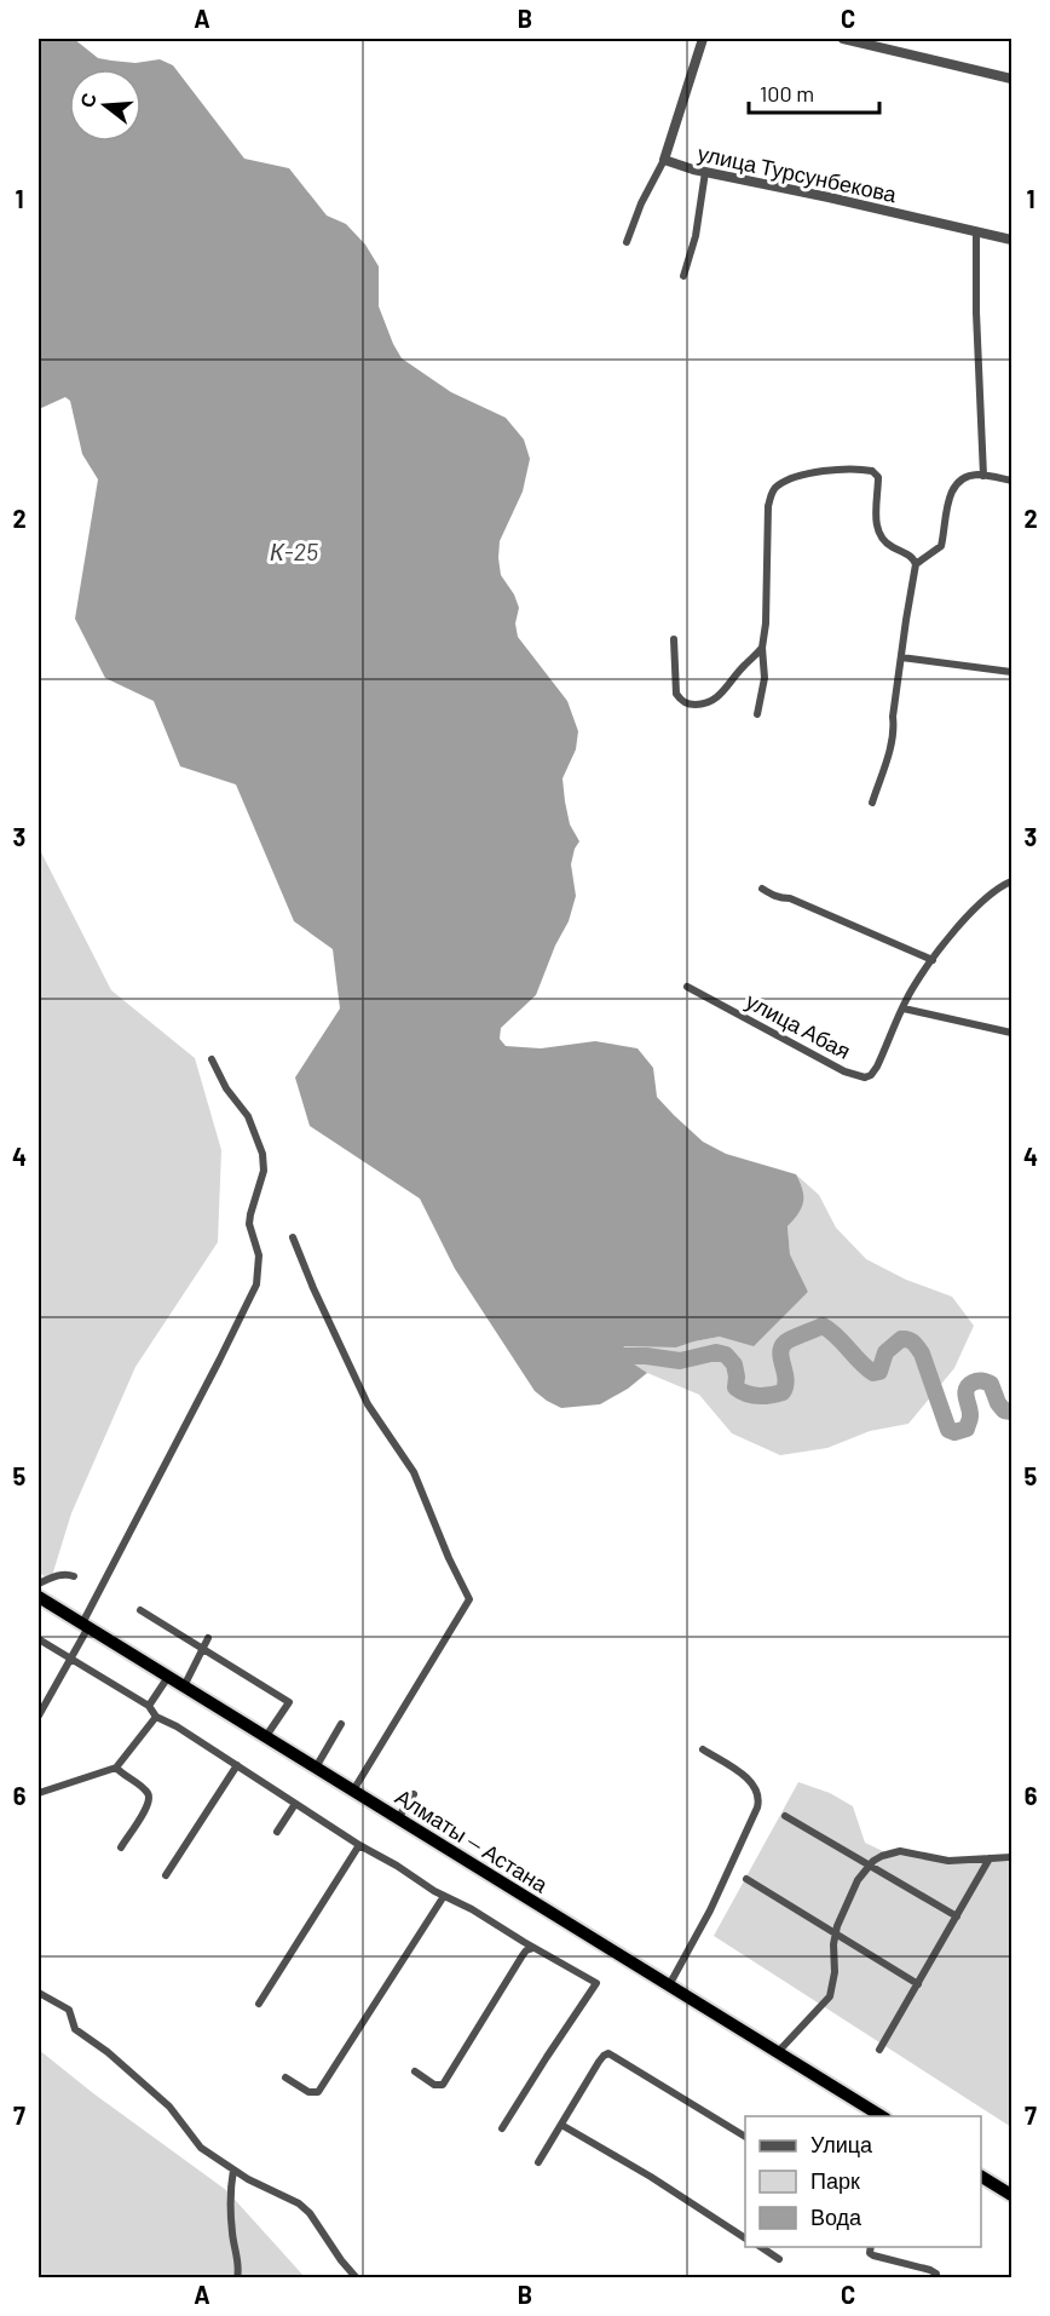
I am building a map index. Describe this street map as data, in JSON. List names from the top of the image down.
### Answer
{
  "streets": {
    "highway": ["Алматы — Астана"],
    "street": ["улица Турсунбекова", "улица Абая"]
  },
  "water": ["К-25"],
  "legend": ["Улица", "Парк", "Вода"],
  "scale_bar": "100 m",
  "north": "left",
  "grid": {
    "columns": ["A", "B", "C"],
    "rows": [
      "1",
      "2",
      "3",
      "4",
      "5",
      "6",
      "7"
    ]
  }
}
